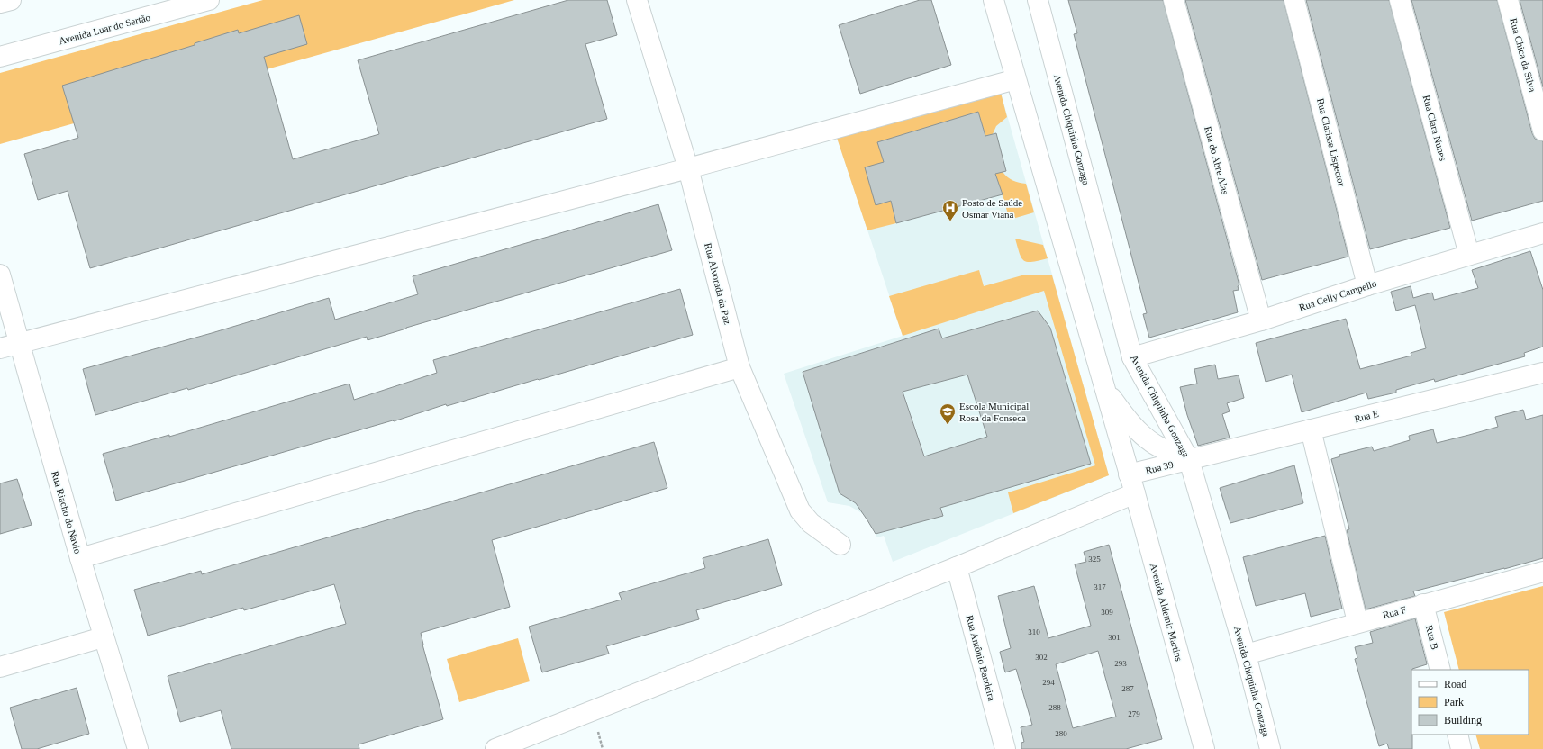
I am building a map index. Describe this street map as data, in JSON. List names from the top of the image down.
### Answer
{
  "streets": {
    "street": [
      "Avenida Luar do Sertão",
      "Rua Chica da Silva",
      "Rua Clara Nunes",
      "Avenida Chiquinha Gonzaga",
      "Rua Clarisse Lispector",
      "Rua do Abre Alas",
      "Rua Alvorada da Paz",
      "Rua Celly Campello",
      "Rua E",
      "Rua 39",
      "Rua Riacho do Navio",
      "Avenida Aldemir Martins",
      "Rua F",
      "Rua B",
      "Rua Antônio Bandeira"
    ]
  },
  "crossings": [
    ["Rua Clara Nunes", "Rua Celly Campello"],
    ["Avenida Chiquinha Gonzaga", "Rua Celly Campello"],
    ["Avenida Chiquinha Gonzaga", "Rua E"],
    ["Avenida Chiquinha Gonzaga", "Rua 39"],
    ["Avenida Chiquinha Gonzaga", "Rua F"],
    ["Rua Clarisse Lispector", "Rua Celly Campello"],
    ["Rua do Abre Alas", "Rua Celly Campello"],
    ["Rua E", "Rua 39"],
    ["Rua 39", "Avenida Aldemir Martins"],
    ["Rua F", "Rua B"]
  ],
  "places": {
    "hospital": ["Posto de Saúde Osmar Viana"],
    "school or university": ["Escola Municipal Rosa da Fonseca"]
  },
  "house_numbers": [
    "325",
    "317",
    "309",
    "310",
    "301",
    "302",
    "293",
    "294",
    "287",
    "288",
    "279",
    "280"
  ],
  "legend": ["Road", "Park", "Building"]
}
